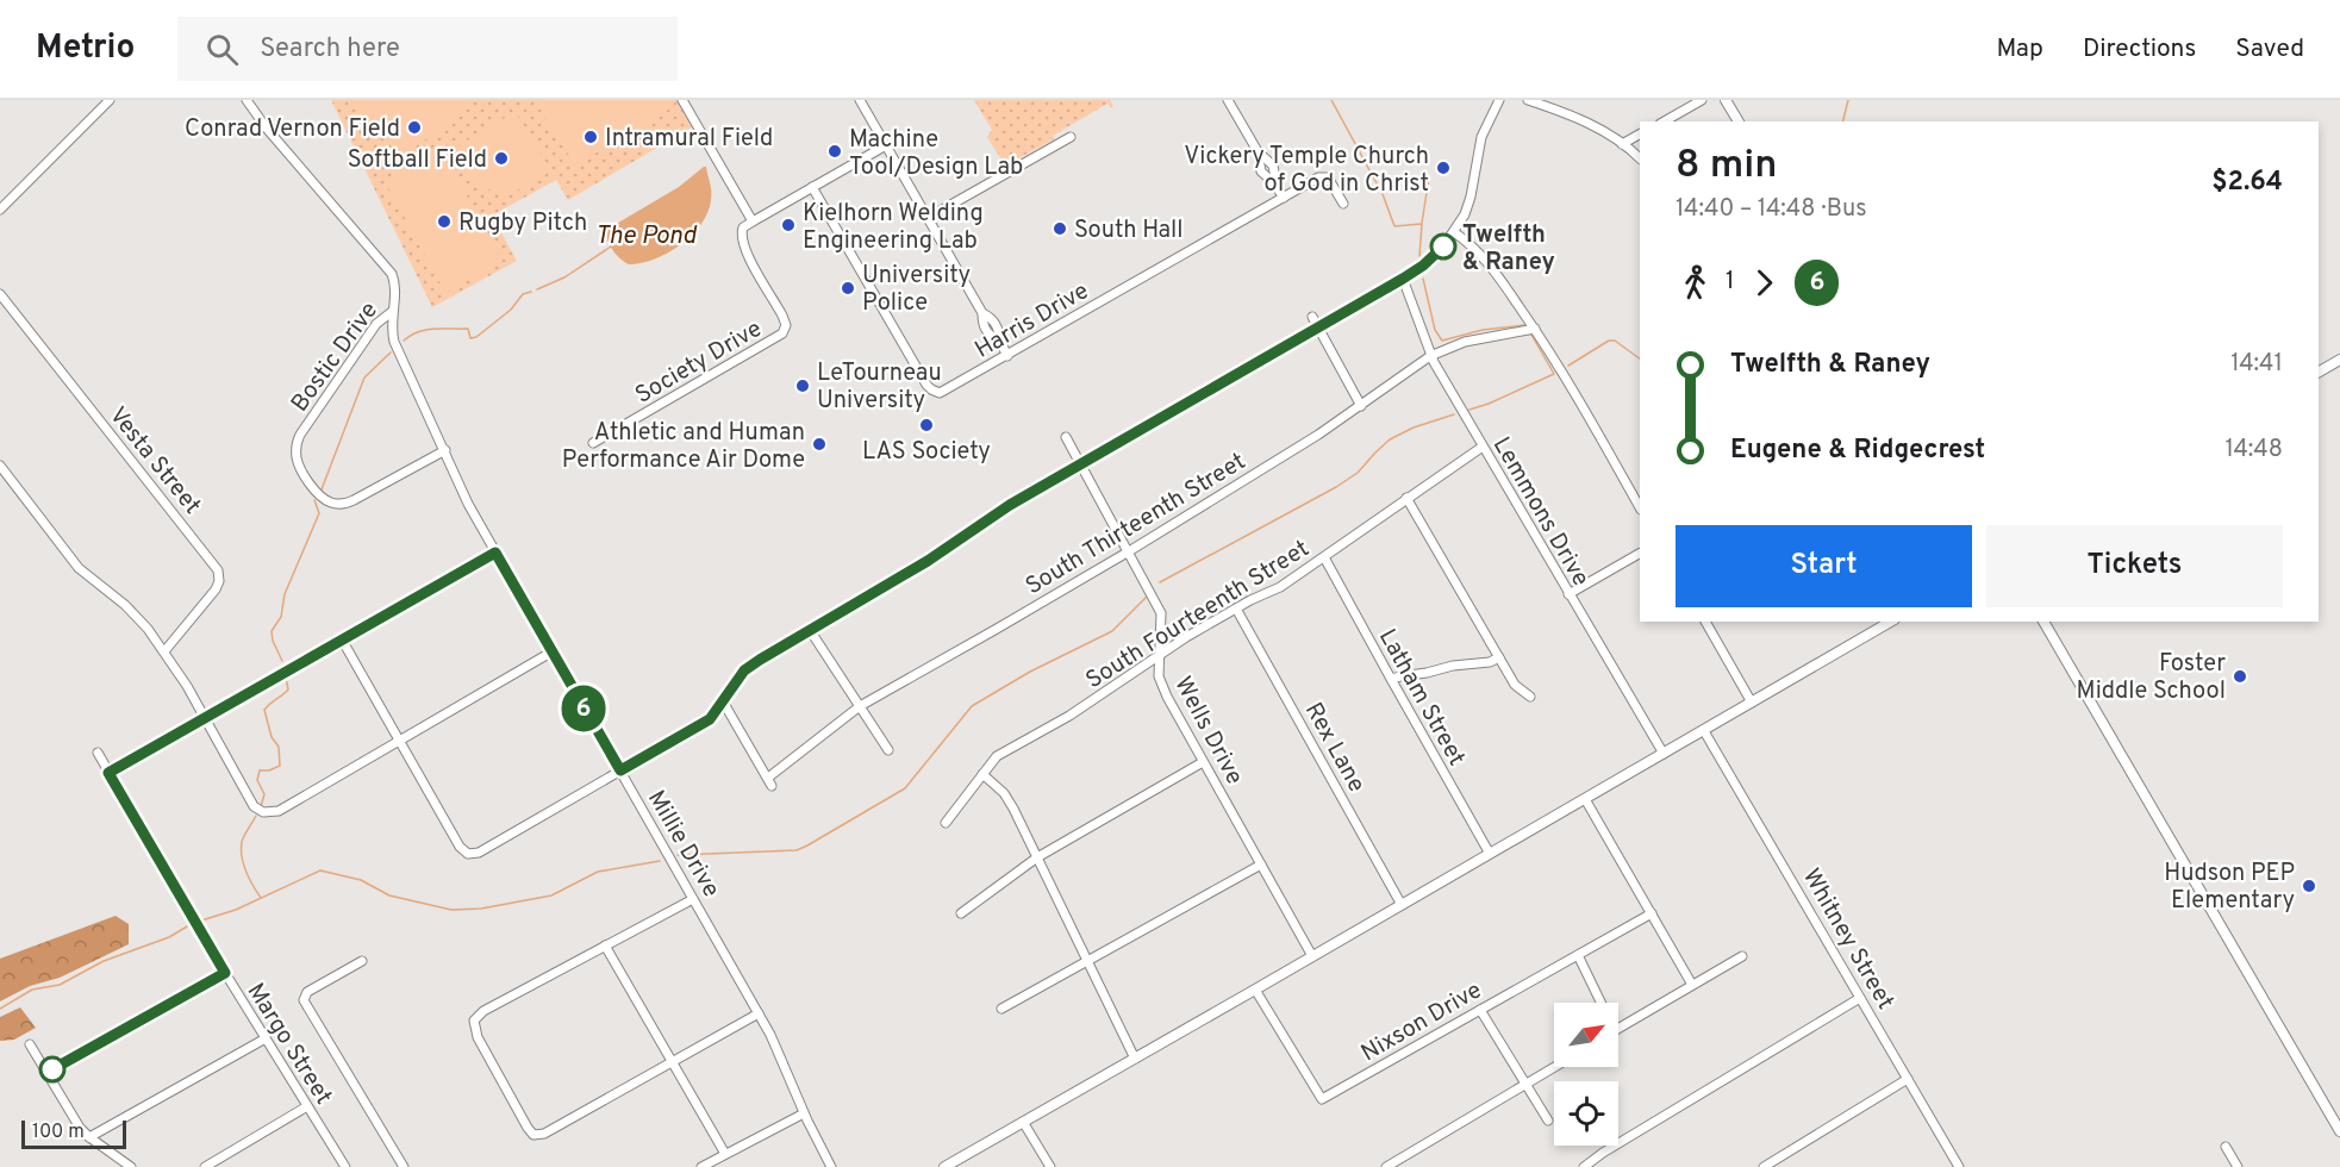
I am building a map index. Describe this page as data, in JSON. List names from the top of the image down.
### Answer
{
  "streets": {
    "street": [
      "Harris Drive",
      "Bostic Drive",
      "Society Drive",
      "Vesta Street",
      "Lemmons Drive",
      "South Thirteenth Street",
      "South Fourteenth Street",
      "Latham Street",
      "Wells Drive",
      "Rex Lane",
      "Millie Drive",
      "Whitney Street",
      "Nixson Drive",
      "Margo Street"
    ]
  },
  "crossings": [
    ["Bostic Drive", "Millie Drive"],
    ["Lemmons Drive", "South Thirteenth Street"],
    ["Lemmons Drive", "South Fourteenth Street"],
    ["South Thirteenth Street", "Wells Drive"],
    ["South Fourteenth Street", "Latham Street"],
    ["South Fourteenth Street", "Wells Drive"],
    ["South Fourteenth Street", "Rex Lane"]
  ],
  "water": ["The Pond"],
  "places": [
    "Conrad Vernon Field",
    "Intramural Field",
    "Machine Tool/Design Lab",
    "Softball Field",
    "Vickery Temple Church of God in Christ",
    "Rugby Pitch",
    "Kielhorn Welding Engineering Lab",
    "South Hall",
    "Twelfth & Raney",
    "University Police",
    "LeTourneau University",
    "LAS Society",
    "Athletic and Human Performance Air Dome",
    "Foster Middle School",
    "Hudson PEP Elementary"
  ],
  "lines": ["bus line 6"],
  "scale_bar": "100 m",
  "north": "top right",
  "page": {
    "header": "Metrio",
    "search": "Search here",
    "nav": ["Map", "Directions", "Saved"],
    "on_map": "6",
    "heading": ["8 min", "14:40 – 14:48 · Bus", "$2.64"],
    "legs": ["1", "6"],
    "list": [
      {
        "name": "Twelfth & Raney",
        "value": "14:41"
      },
      {
        "name": "Eugene & Ridgecrest",
        "value": "14:48"
      }
    ],
    "buttons": ["Start", "Tickets"],
    "scale": "100 m"
  }
}
